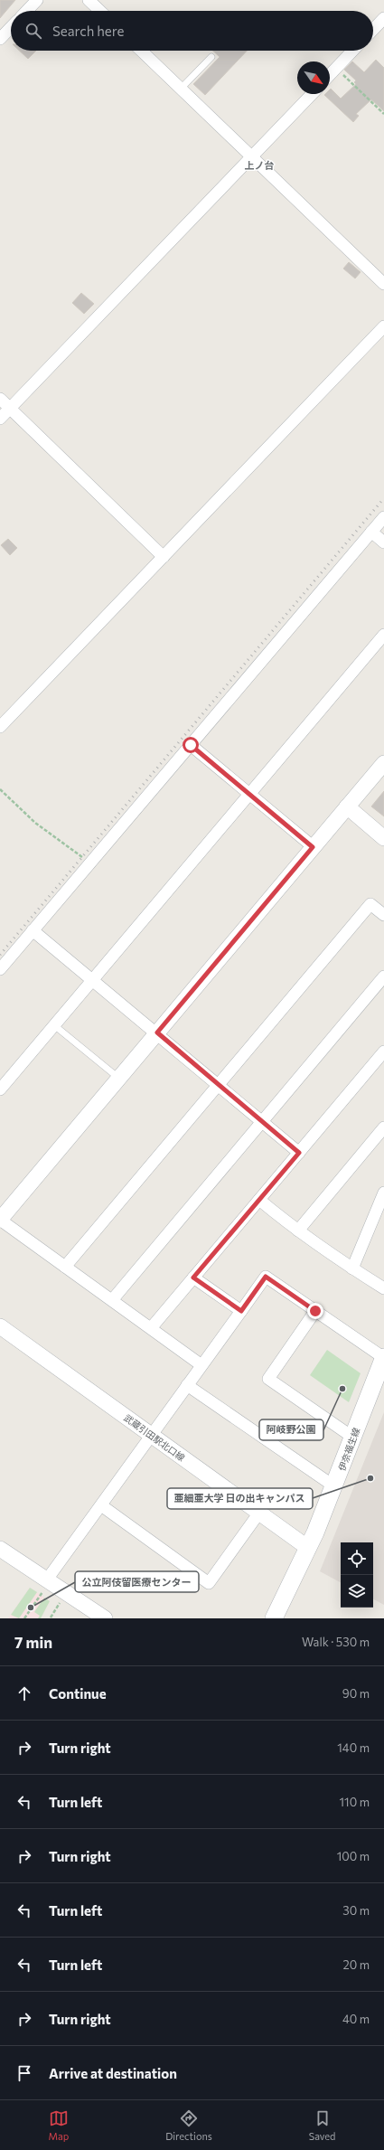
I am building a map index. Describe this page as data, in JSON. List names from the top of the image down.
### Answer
{
  "streets": {
    "main road": ["伊奈福生線"],
    "street": ["武蔵引田駅北口線"]
  },
  "crossings": [
    ["武蔵引田駅北口線", "伊奈福生線"]
  ],
  "districts": ["上ノ台"],
  "places": ["阿岐野公園", "亜細亜大学 日の出キャンパス", "公立阿伎留医療センター"],
  "north": "bottom right",
  "page": {
    "search": "Search here",
    "heading": ["7 min", "Walk · 530 m"],
    "list": [
      ["Continue", "90 m"],
      ["Turn right", "140 m"],
      ["Turn left", "110 m"],
      ["Turn right", "100 m"],
      ["Turn left", "30 m"],
      ["Turn left", "20 m"],
      ["Turn right", "40 m"],
      "Arrive at destination"
    ],
    "nav": ["Map", "Directions", "Saved"]
  }
}
